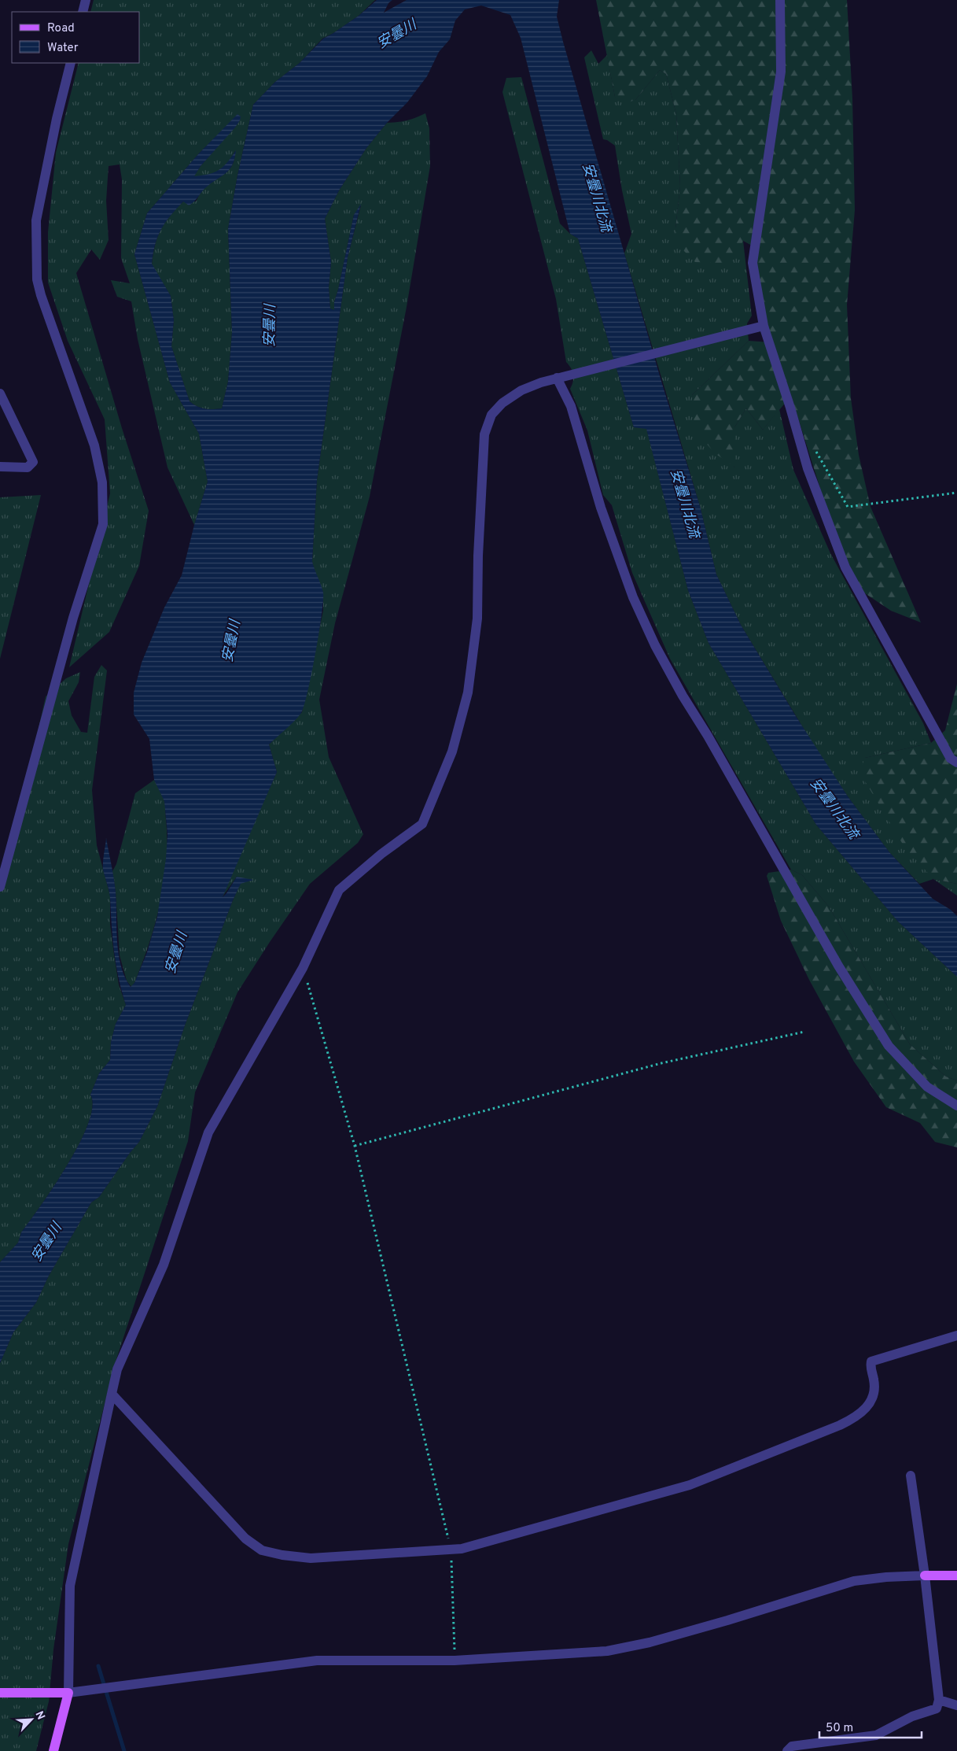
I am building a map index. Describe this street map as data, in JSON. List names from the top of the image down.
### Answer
{
  "water": ["安曇川", "安曇川北流"],
  "legend": ["Road", "Water"],
  "scale_bar": "50 m",
  "north": "top right"
}
